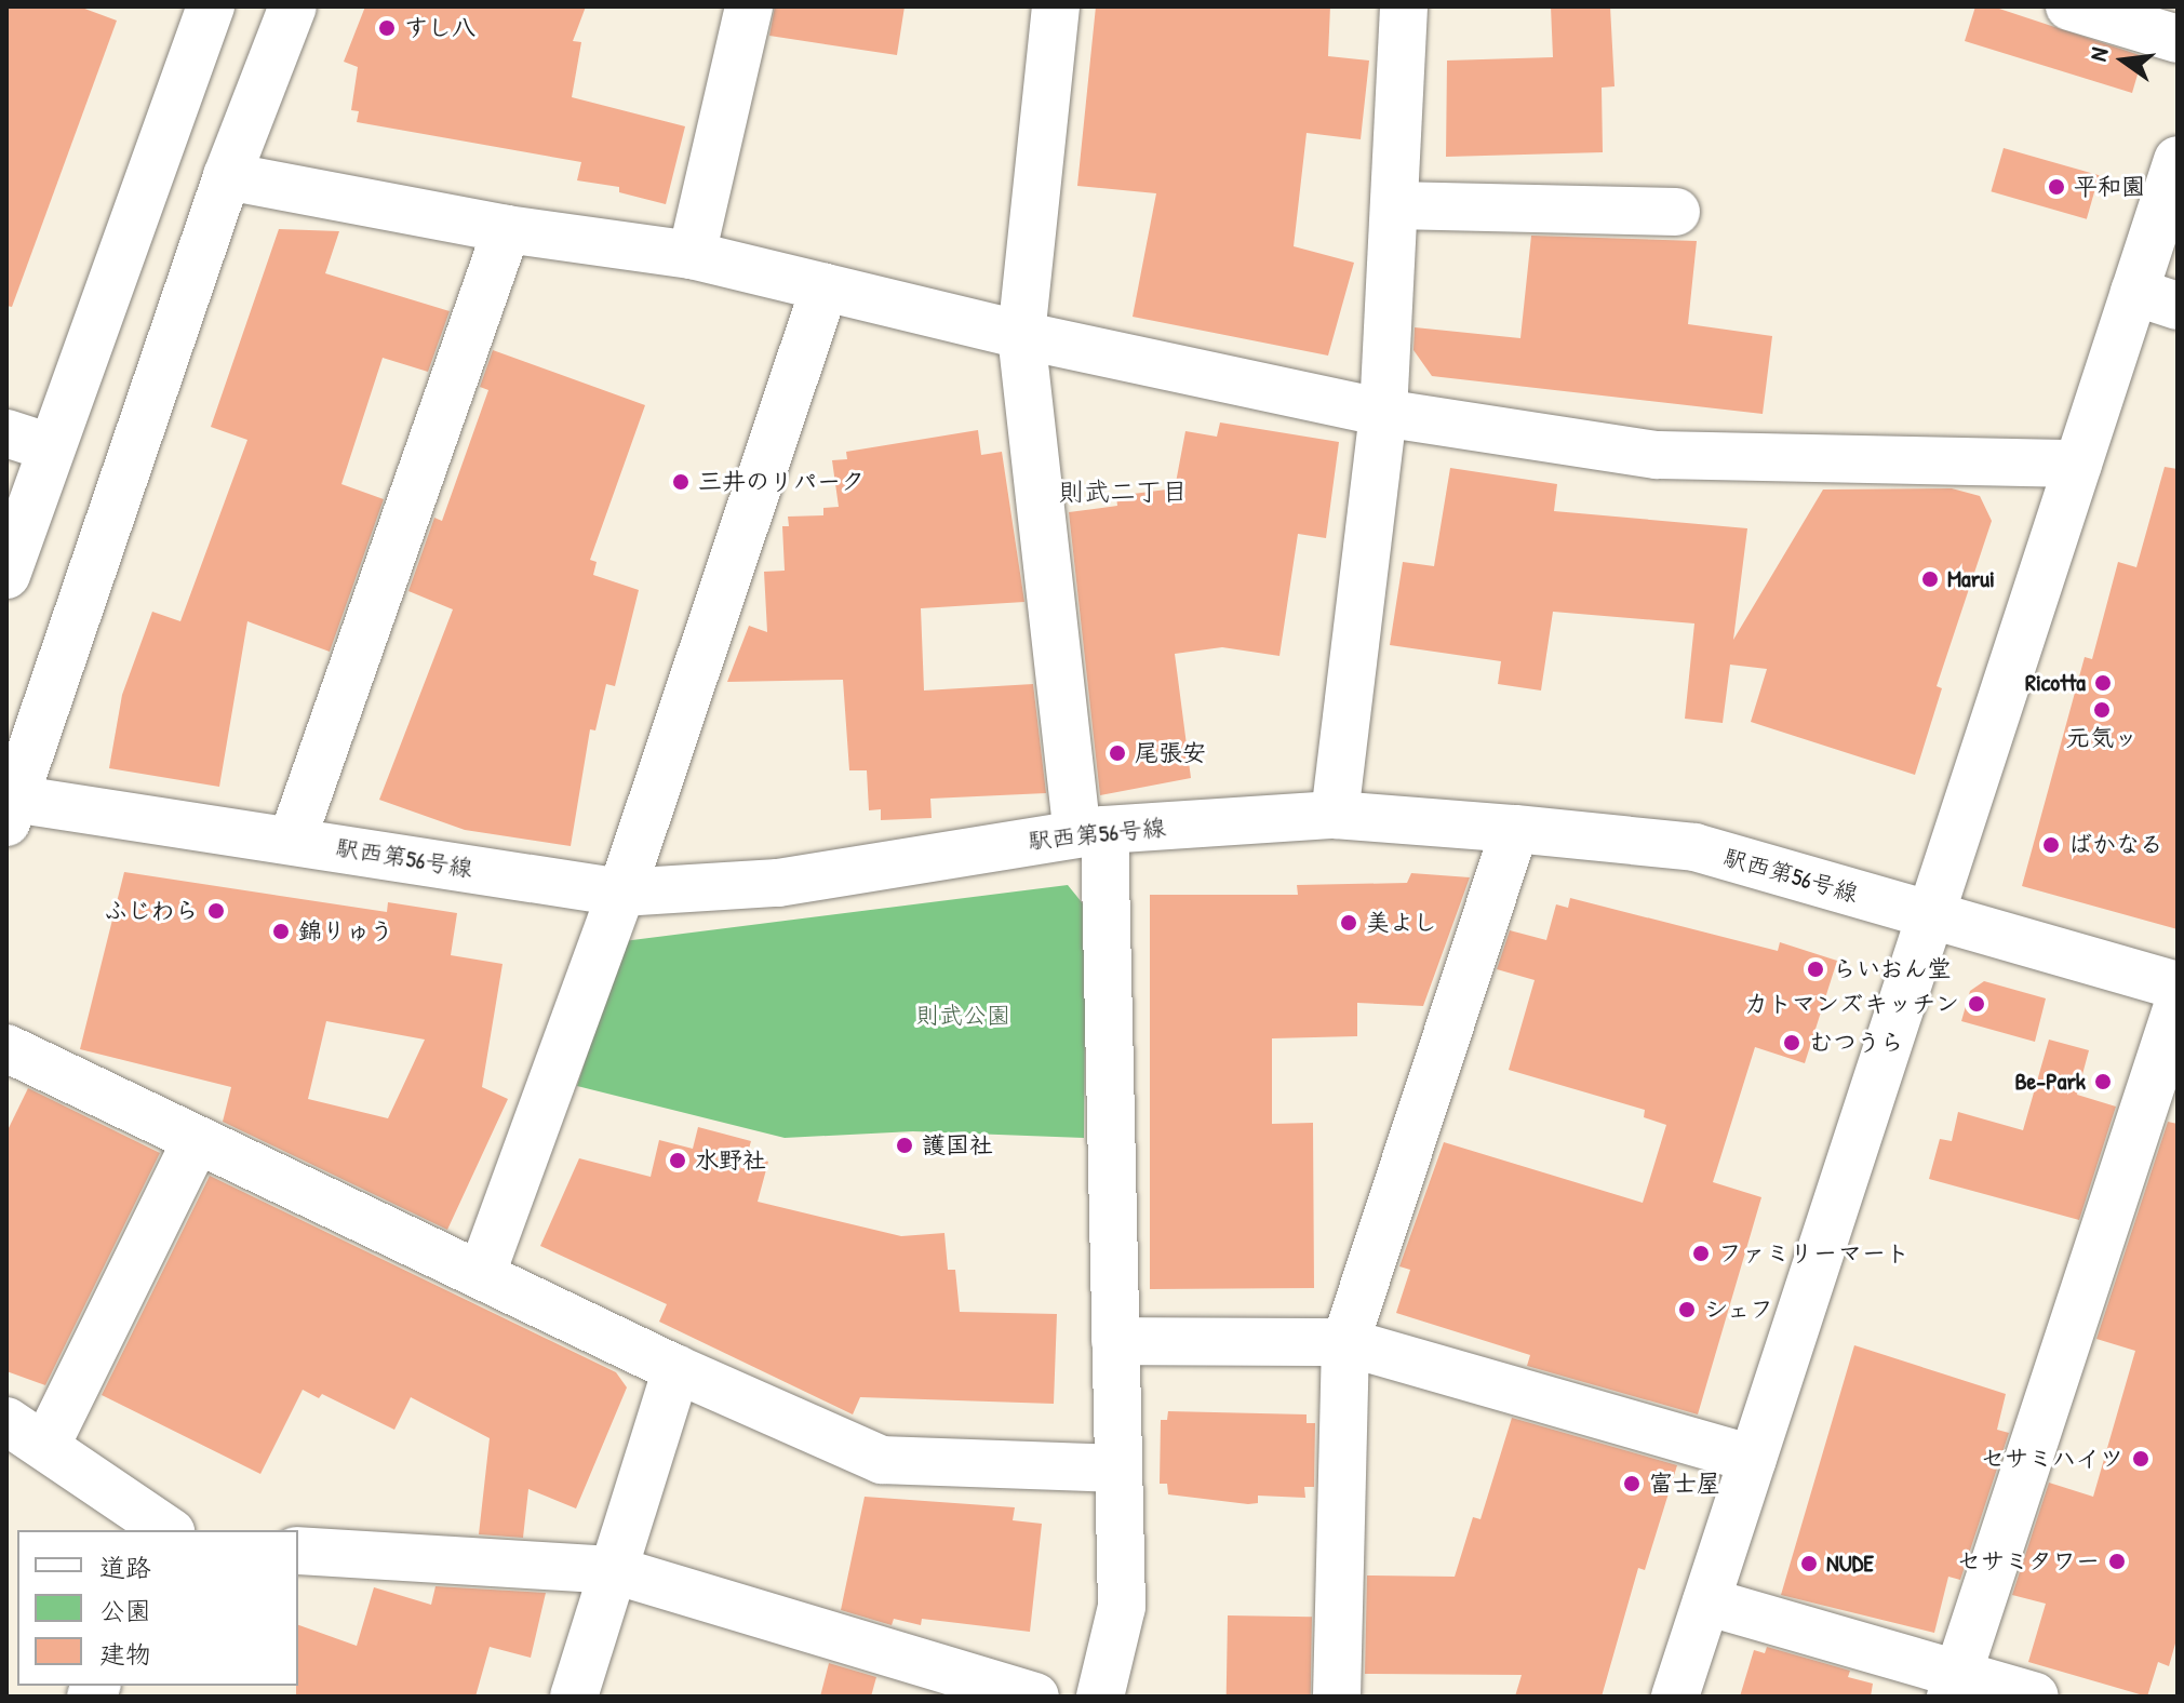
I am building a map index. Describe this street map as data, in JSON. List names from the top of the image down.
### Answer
{
  "streets": {
    "street": ["駅西第56号線"]
  },
  "districts": ["則武二丁目"],
  "parks": ["則武公園"],
  "places": [
    "すし八",
    "平和園",
    "三井のリパーク",
    "Marui",
    "Ricotta",
    "元気ッ",
    "尾張安",
    "ばかなる",
    "ふじわら",
    "美よし",
    "錦りゅう",
    "らいおん堂",
    "カトマンズキッチン",
    "むつうら",
    "Be-Park",
    "護国社",
    "水野社",
    "ファミリーマート",
    "シェフ",
    "セサミハイツ",
    "富士屋",
    "セサミタワー",
    "NUDE"
  ],
  "legend": ["道路", "公園", "建物"],
  "north": "left"
}
